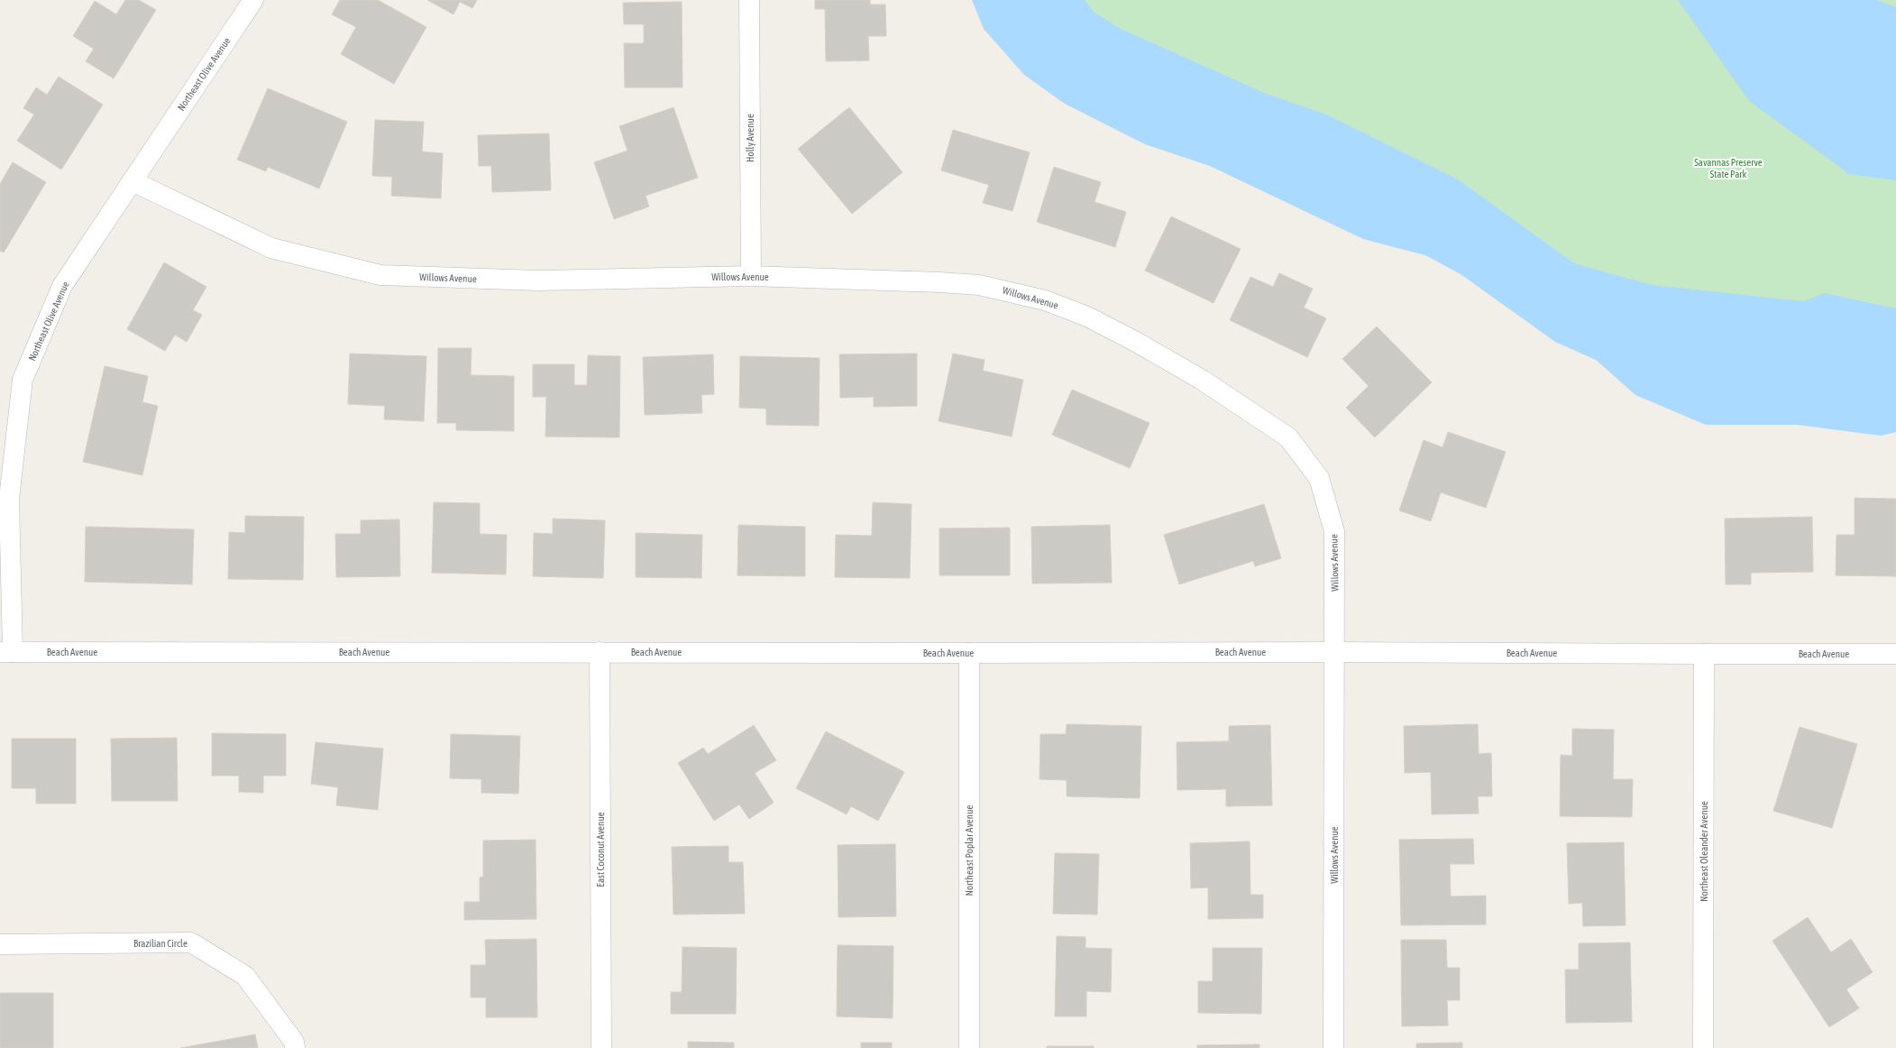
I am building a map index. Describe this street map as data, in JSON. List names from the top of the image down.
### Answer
{
  "streets": {
    "street": [
      "Northeast Olive Avenue",
      "Holly Avenue",
      "Willows Avenue",
      "Beach Avenue",
      "East Coconut Avenue",
      "Northeast Poplar Avenue",
      "Northeast Oleander Avenue",
      "Brazilian Circle"
    ]
  },
  "crossings": [
    ["Northeast Olive Avenue", "Willows Avenue"],
    ["Northeast Olive Avenue", "Beach Avenue"],
    ["Holly Avenue", "Willows Avenue"],
    ["Willows Avenue", "Beach Avenue"],
    ["Beach Avenue", "East Coconut Avenue"],
    ["Beach Avenue", "Northeast Poplar Avenue"],
    ["Beach Avenue", "Northeast Oleander Avenue"]
  ],
  "parks": ["Savannas Preserve State Park"]
}
